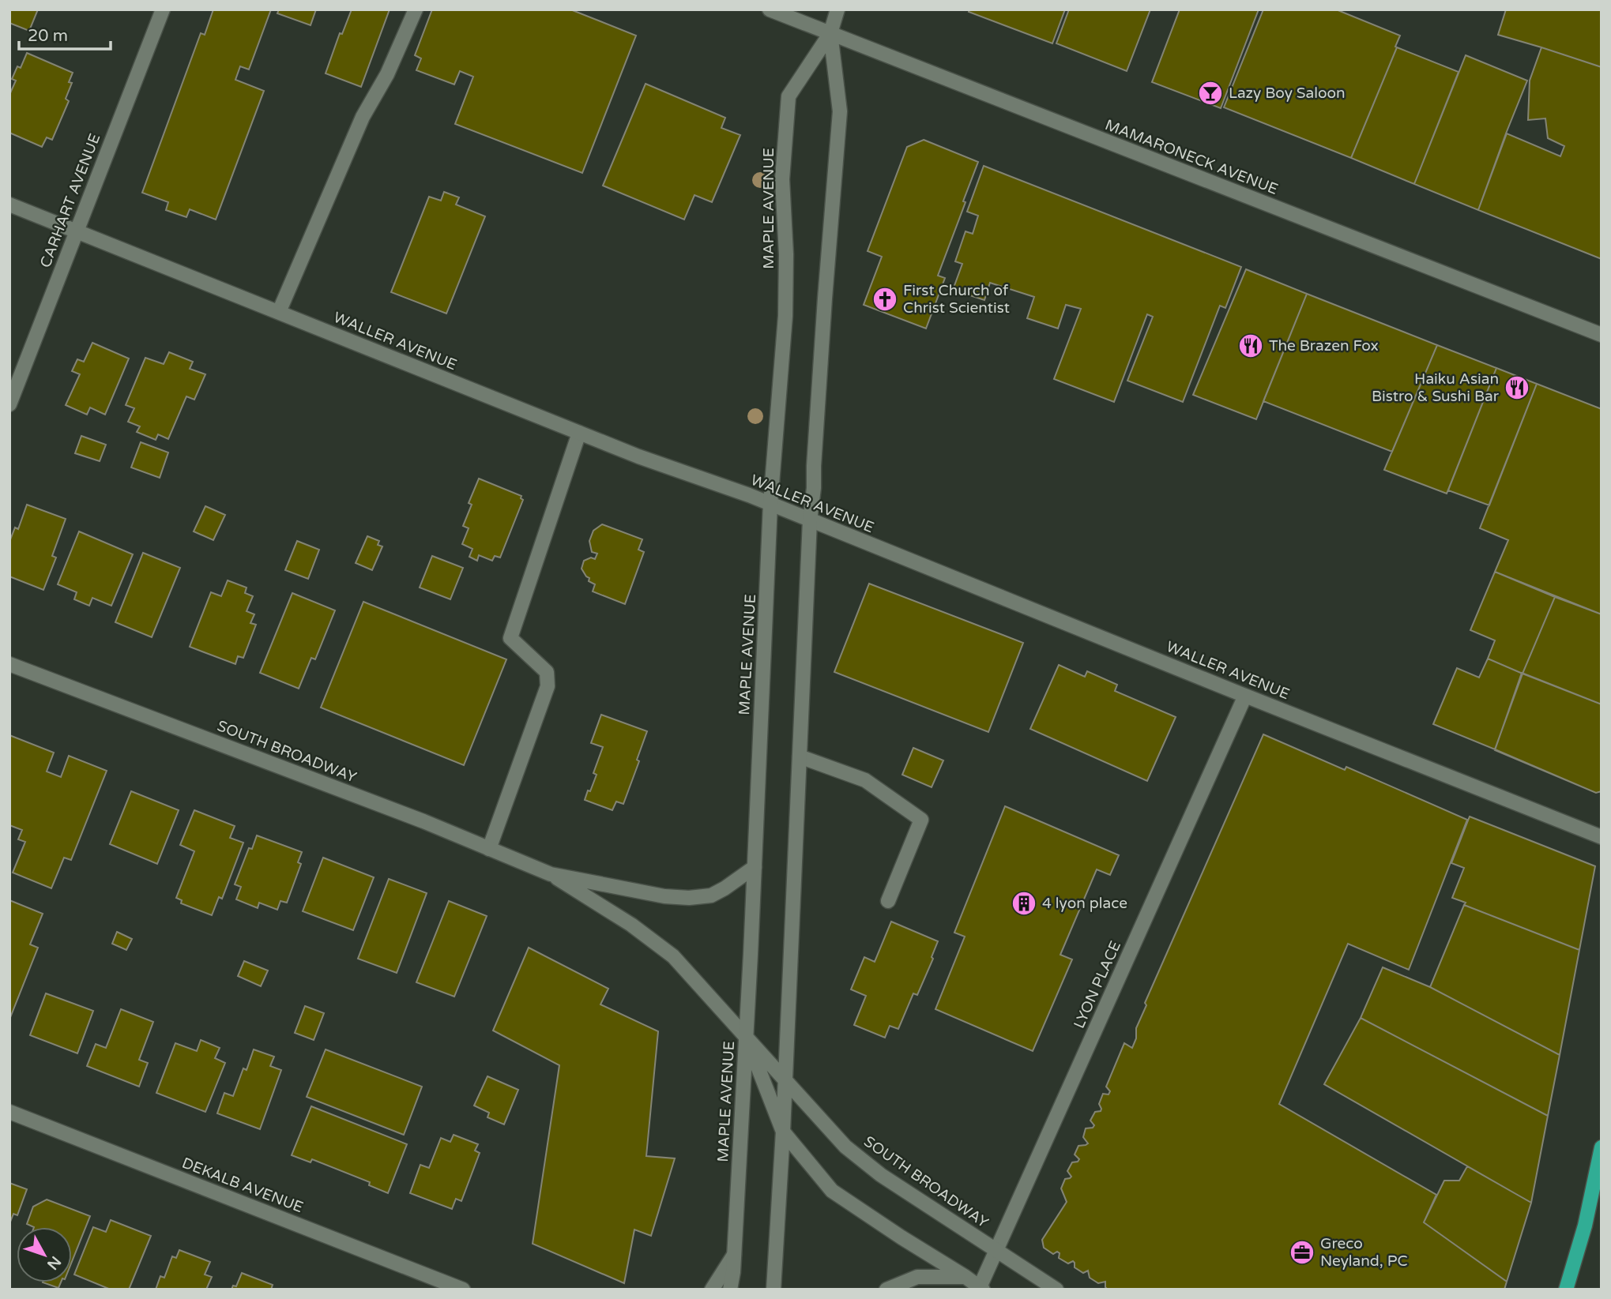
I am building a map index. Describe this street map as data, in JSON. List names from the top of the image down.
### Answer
{
  "streets": {
    "street": [
      "MAMARONECK AVENUE",
      "CARHART AVENUE",
      "MAPLE AVENUE",
      "WALLER AVENUE",
      "SOUTH BROADWAY",
      "LYON PLACE",
      "DEKALB AVENUE"
    ]
  },
  "crossings": [
    ["MAMARONECK AVENUE", "MAPLE AVENUE"],
    ["CARHART AVENUE", "WALLER AVENUE"],
    ["MAPLE AVENUE", "WALLER AVENUE"],
    ["MAPLE AVENUE", "SOUTH BROADWAY"],
    ["WALLER AVENUE", "LYON PLACE"],
    ["SOUTH BROADWAY", "LYON PLACE"]
  ],
  "places": {
    "bar": ["Lazy Boy Saloon"],
    "church": ["First Church of Christ Scientist"],
    "restaurant": ["The Brazen Fox", "Haiku Asian Bistro & Sushi Bar"],
    "building": ["4 lyon place"],
    "office": ["Greco Neyland, PC"]
  },
  "scale_bar": "20 m",
  "north": "bottom right"
}
